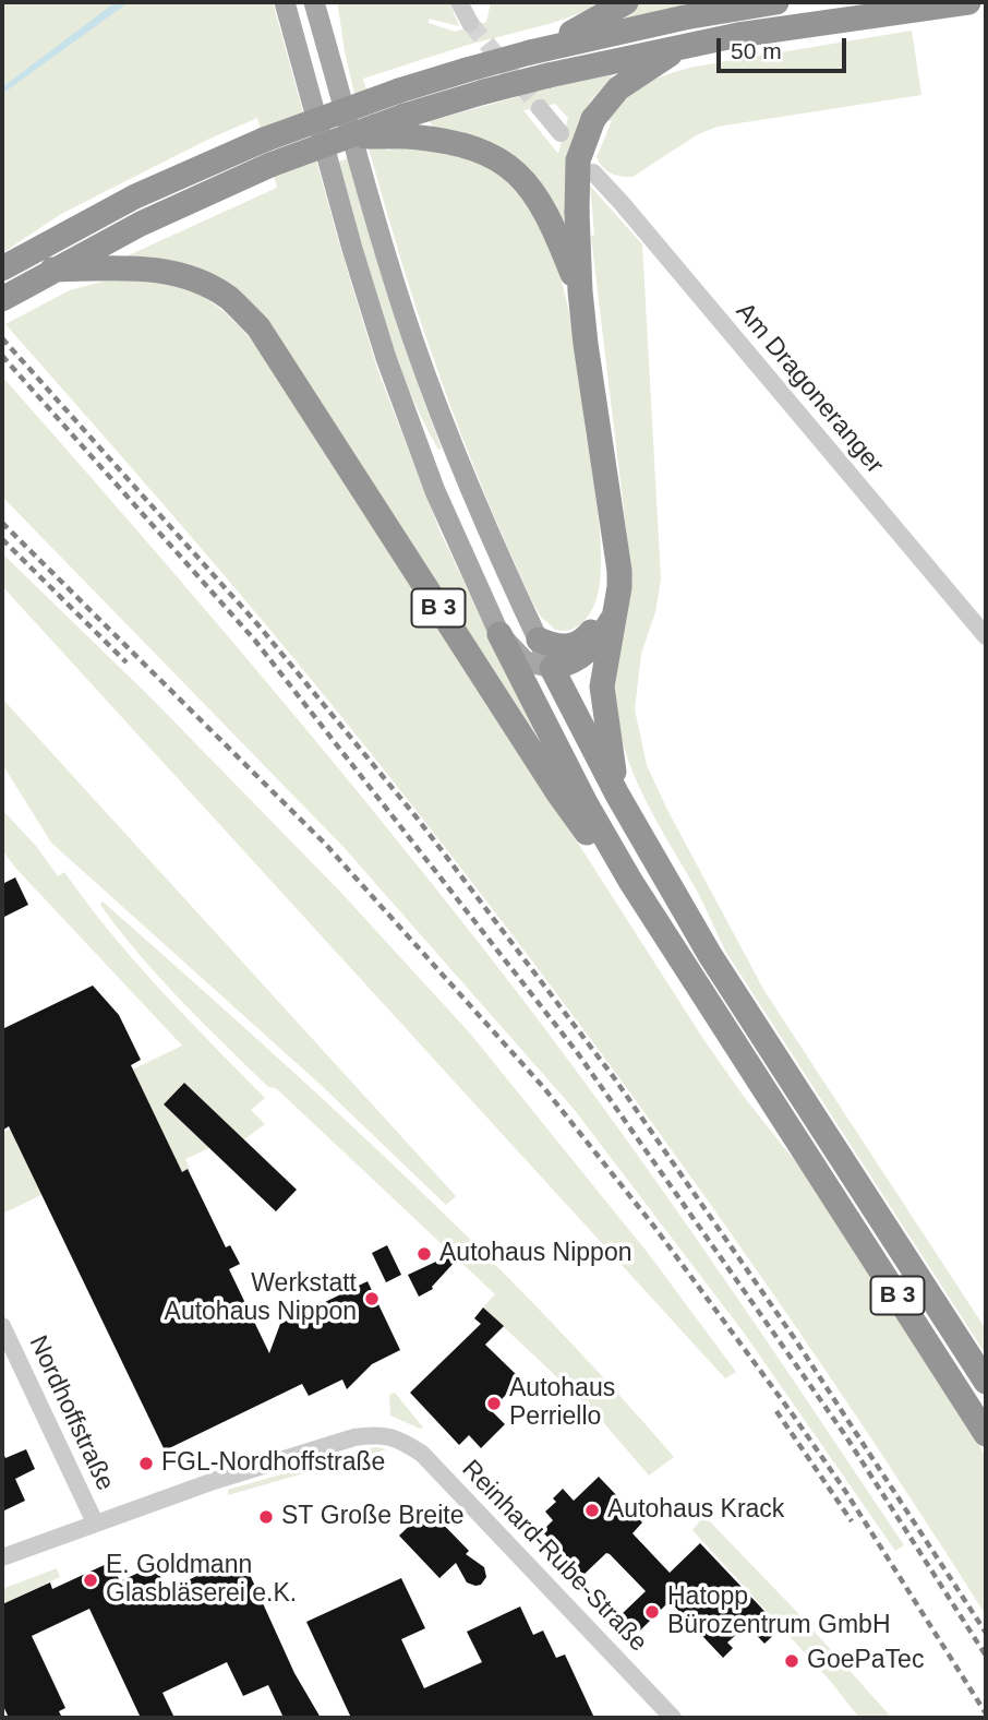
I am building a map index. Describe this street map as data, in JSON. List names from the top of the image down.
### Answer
{
  "streets": {
    "highway": ["B 3"],
    "street": ["Am Dragoneranger", "Nordhoffstraße", "Reinhard-Rube-Straße"]
  },
  "crossings": [
    ["Nordhoffstraße", "Reinhard-Rube-Straße"]
  ],
  "places": [
    "Autohaus Nippon",
    "Werkstatt Autohaus Nippon",
    "Autohaus Perriello",
    "FGL-Nordhoffstraße",
    "Autohaus Krack",
    "ST Große Breite",
    "E. Goldmann Glasbläserei e.K.",
    "Hatopp Bürozentrum GmbH",
    "GoePaTec"
  ],
  "scale_bar": "50 m"
}
